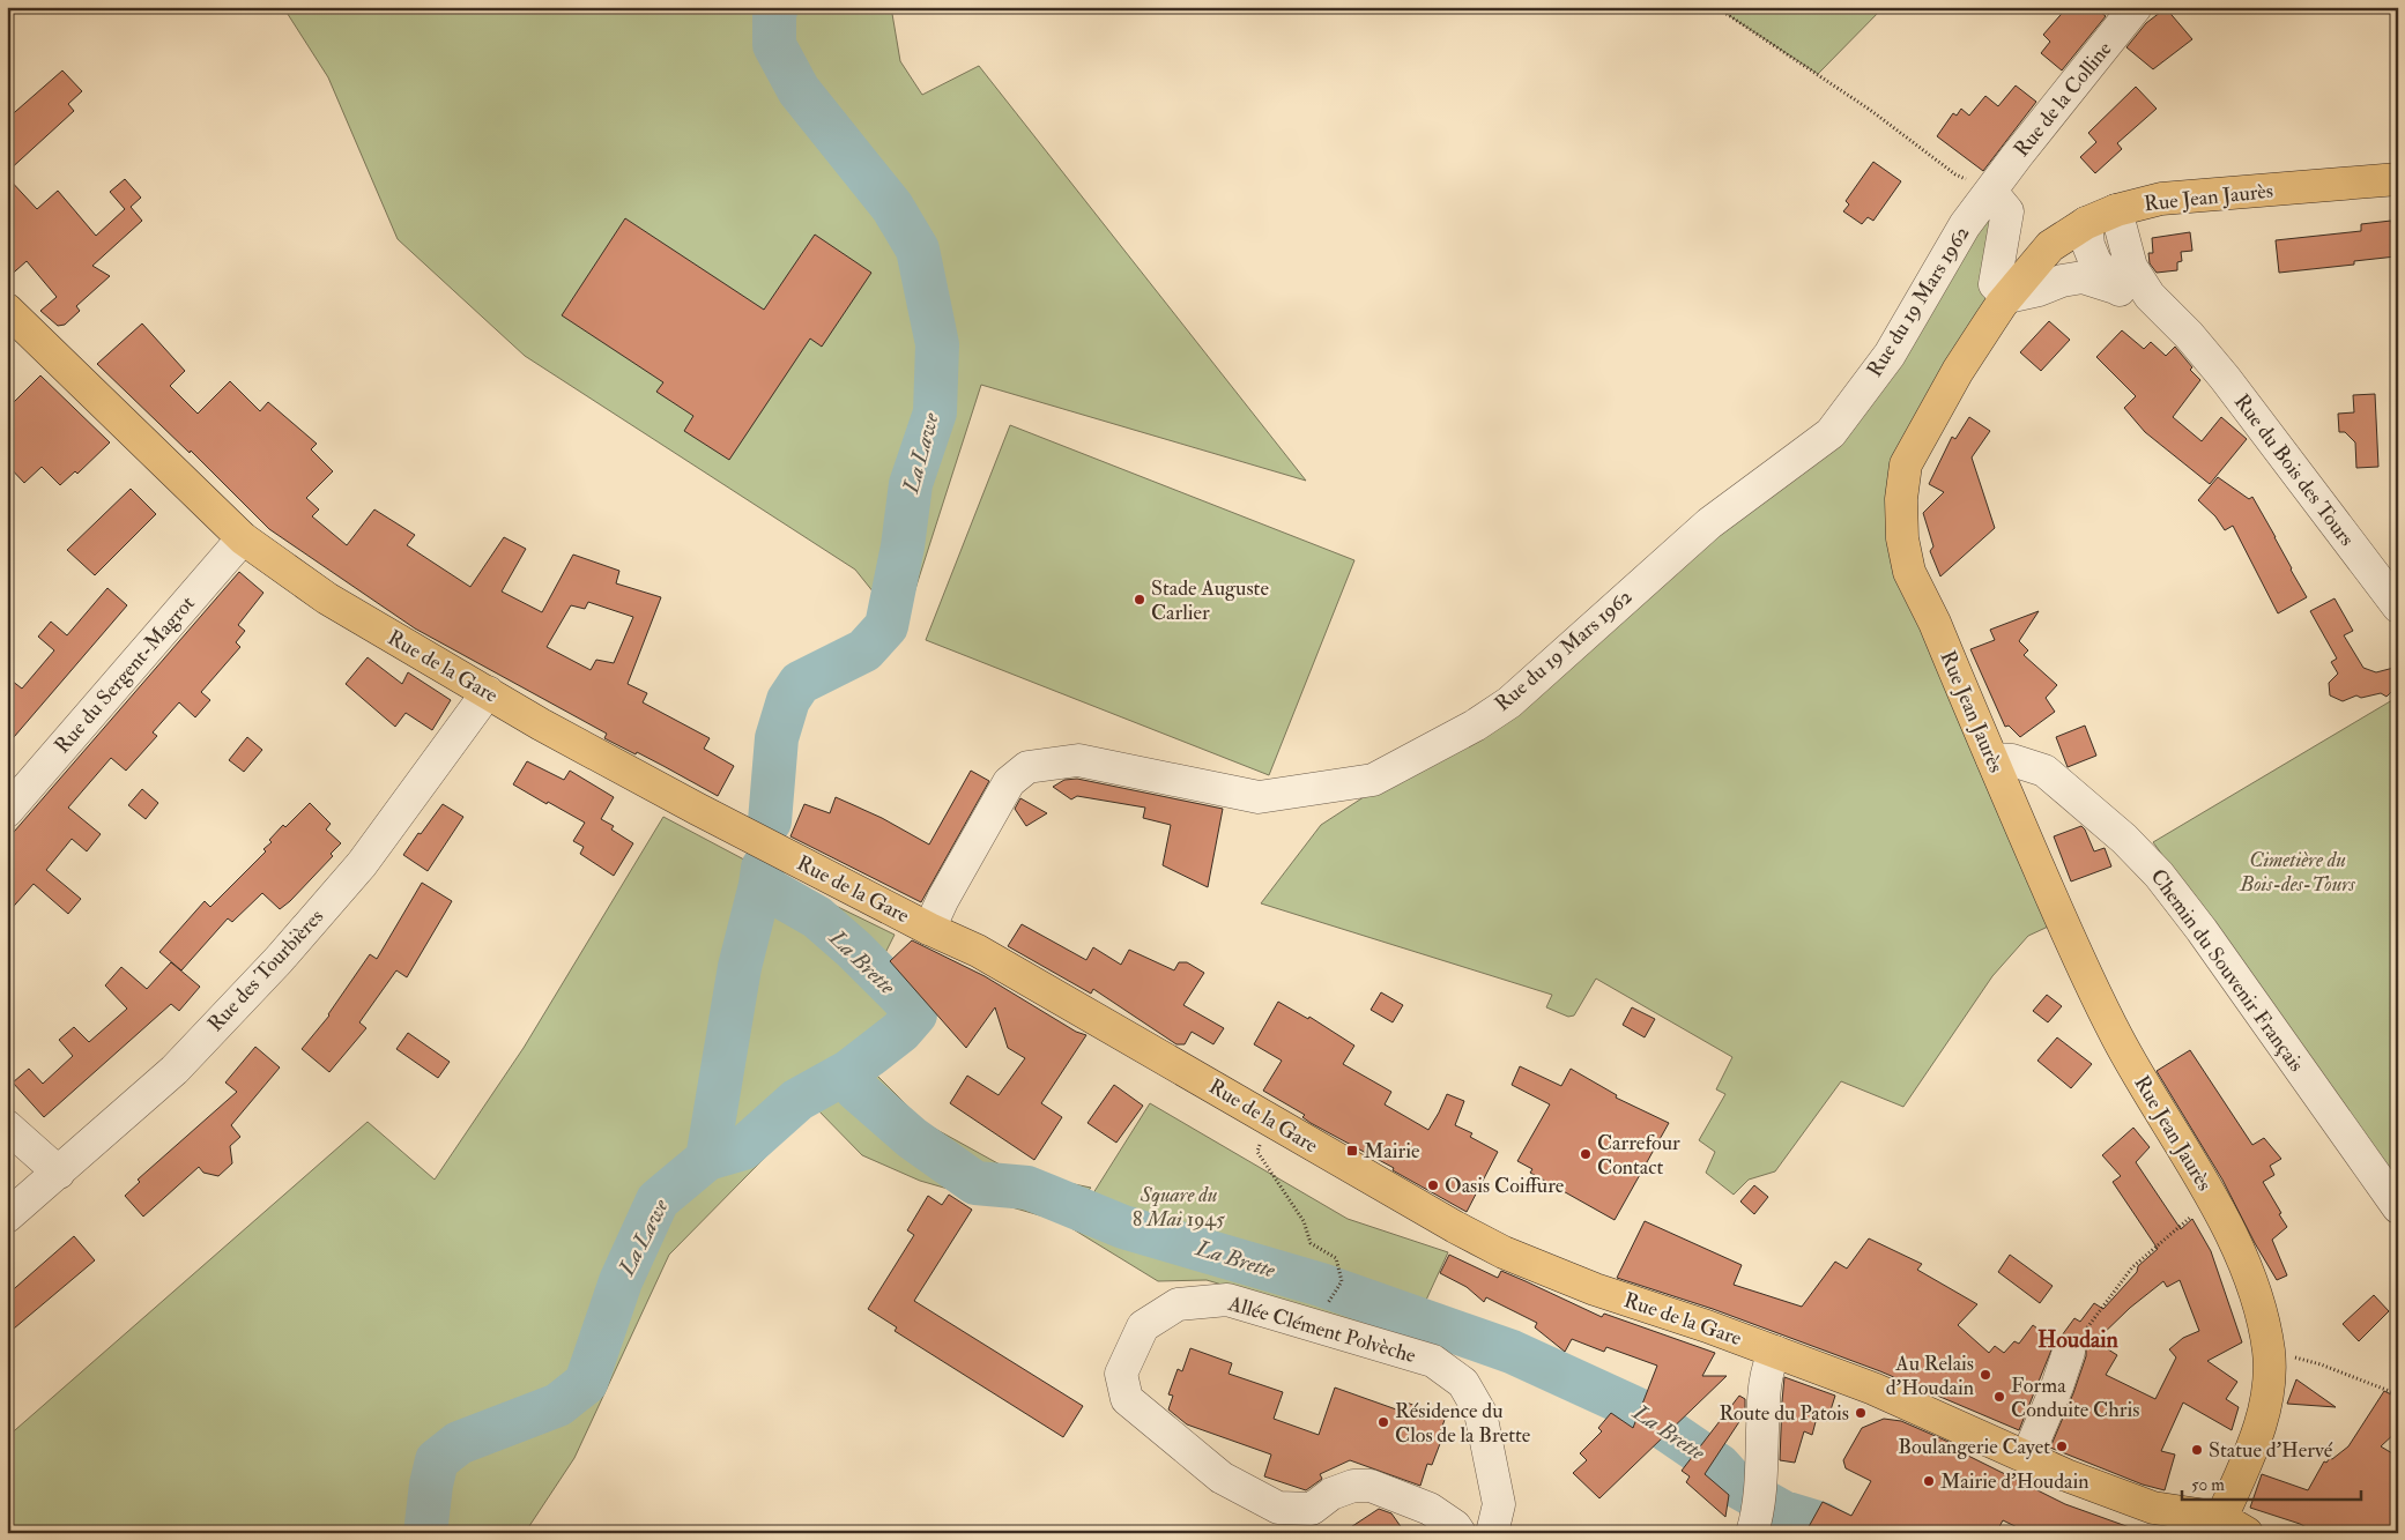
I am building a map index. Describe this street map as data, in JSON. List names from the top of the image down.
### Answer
{
  "streets": {
    "main road": ["Rue Jean Jaurès", "Rue de la Gare"],
    "street": [
      "Rue de la Colline",
      "Rue du 19 Mars 1962",
      "Rue du Bois des Tours",
      "Rue du Sergent-Magrot",
      "Rue des Tourbières",
      "Chemin du Souvenir Français",
      "Allée Clément Polvèche"
    ]
  },
  "crossings": [
    ["Rue de la Colline", "Rue du 19 Mars 1962"],
    ["Rue Jean Jaurès", "Rue de la Gare"],
    ["Rue Jean Jaurès", "Chemin du Souvenir Français"],
    ["Rue du 19 Mars 1962", "Rue de la Gare"],
    ["Rue de la Gare", "Rue du Sergent-Magrot"],
    ["Rue de la Gare", "Rue des Tourbières"]
  ],
  "districts": ["Houdain"],
  "water": ["La Lawe", "La Brette"],
  "parks": ["Cimetière du Bois-des-Tours", "Square du 8 Mai 1945"],
  "places": {
    "other": [
      "Stade Auguste Carlier",
      "Carrefour Contact",
      "Oasis Coiffure",
      "Au Relais d'Houdain",
      "Forma Conduite Chris",
      "Route du Patois",
      "Résidence du Clos de la Brette",
      "Boulangerie Cayet",
      "Statue d'Hervé",
      "Mairie d'Houdain"
    ],
    "transit": ["Mairie"]
  },
  "scale_bar": "50 m"
}
